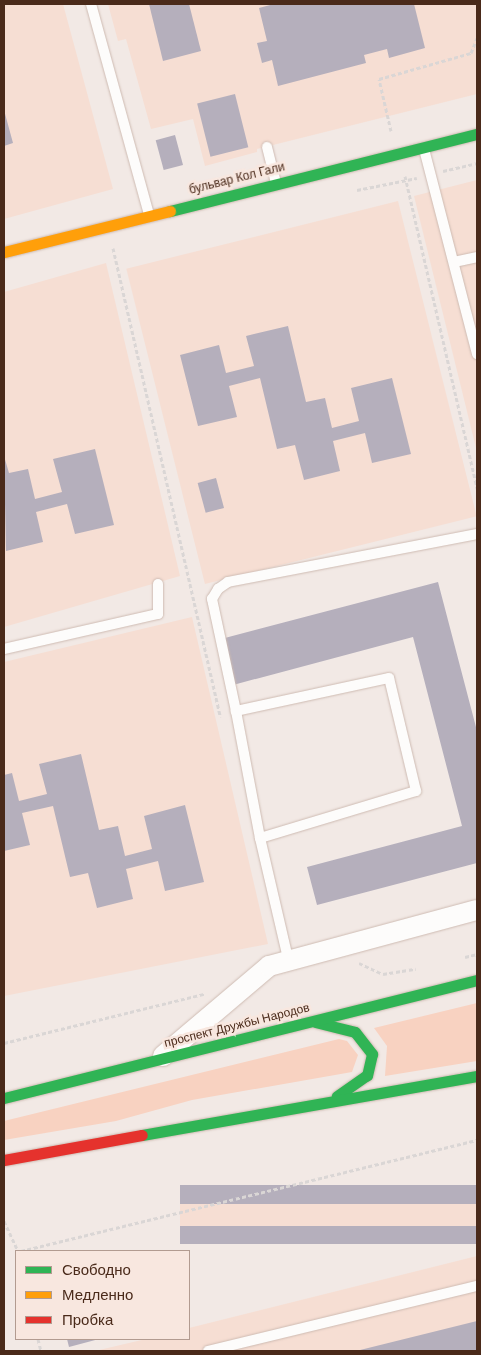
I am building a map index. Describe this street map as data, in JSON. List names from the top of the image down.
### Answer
{
  "streets": {
    "main road": ["бульвар Кол Гали", "проспект Дружбы Народов"]
  },
  "legend": ["Свободно", "Медленно", "Пробка"]
}
